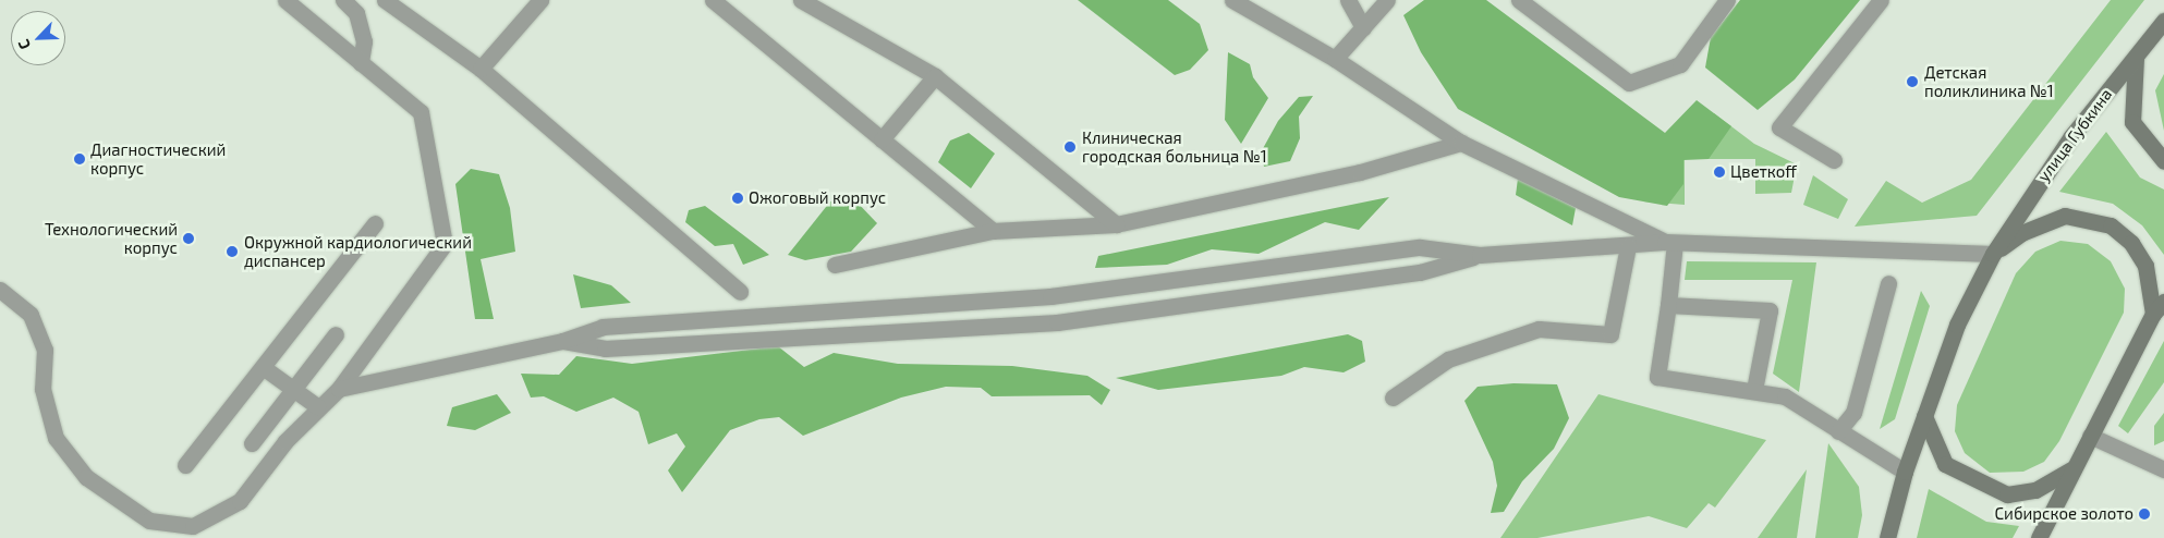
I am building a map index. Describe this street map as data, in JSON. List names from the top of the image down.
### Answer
{
  "streets": {
    "main road": ["улица Губкина"]
  },
  "places": [
    "Детская поликлиника №1",
    "Клиническая городская больница №1",
    "Диагностический корпус",
    "Цветкоff",
    "Ожоговый корпус",
    "Технологический корпус",
    "Окружной кардиологический диспансер",
    "Сибирское золото"
  ],
  "north": "bottom left"
}
